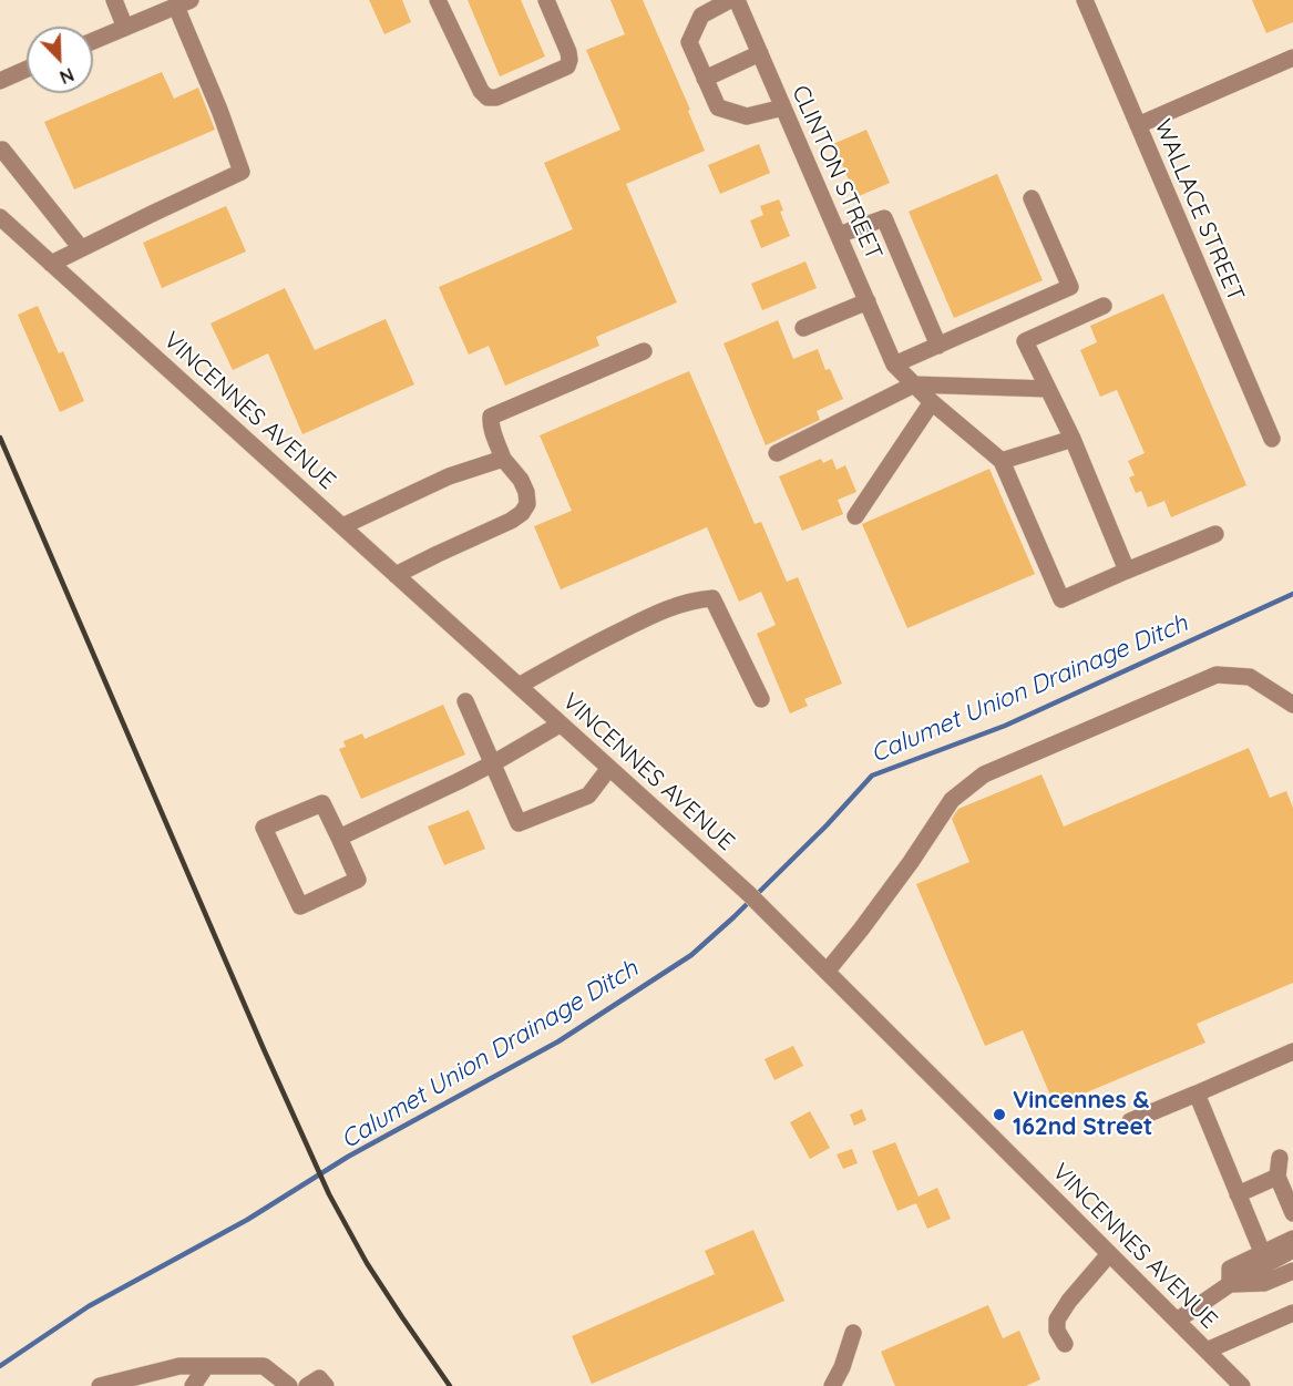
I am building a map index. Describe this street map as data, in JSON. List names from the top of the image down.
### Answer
{
  "streets": {
    "street": ["CLINTON STREET", "WALLACE STREET", "VINCENNES AVENUE"]
  },
  "water": ["Calumet Union Drainage Ditch"],
  "places": ["Vincennes & 162nd Street"],
  "north": "bottom right"
}
